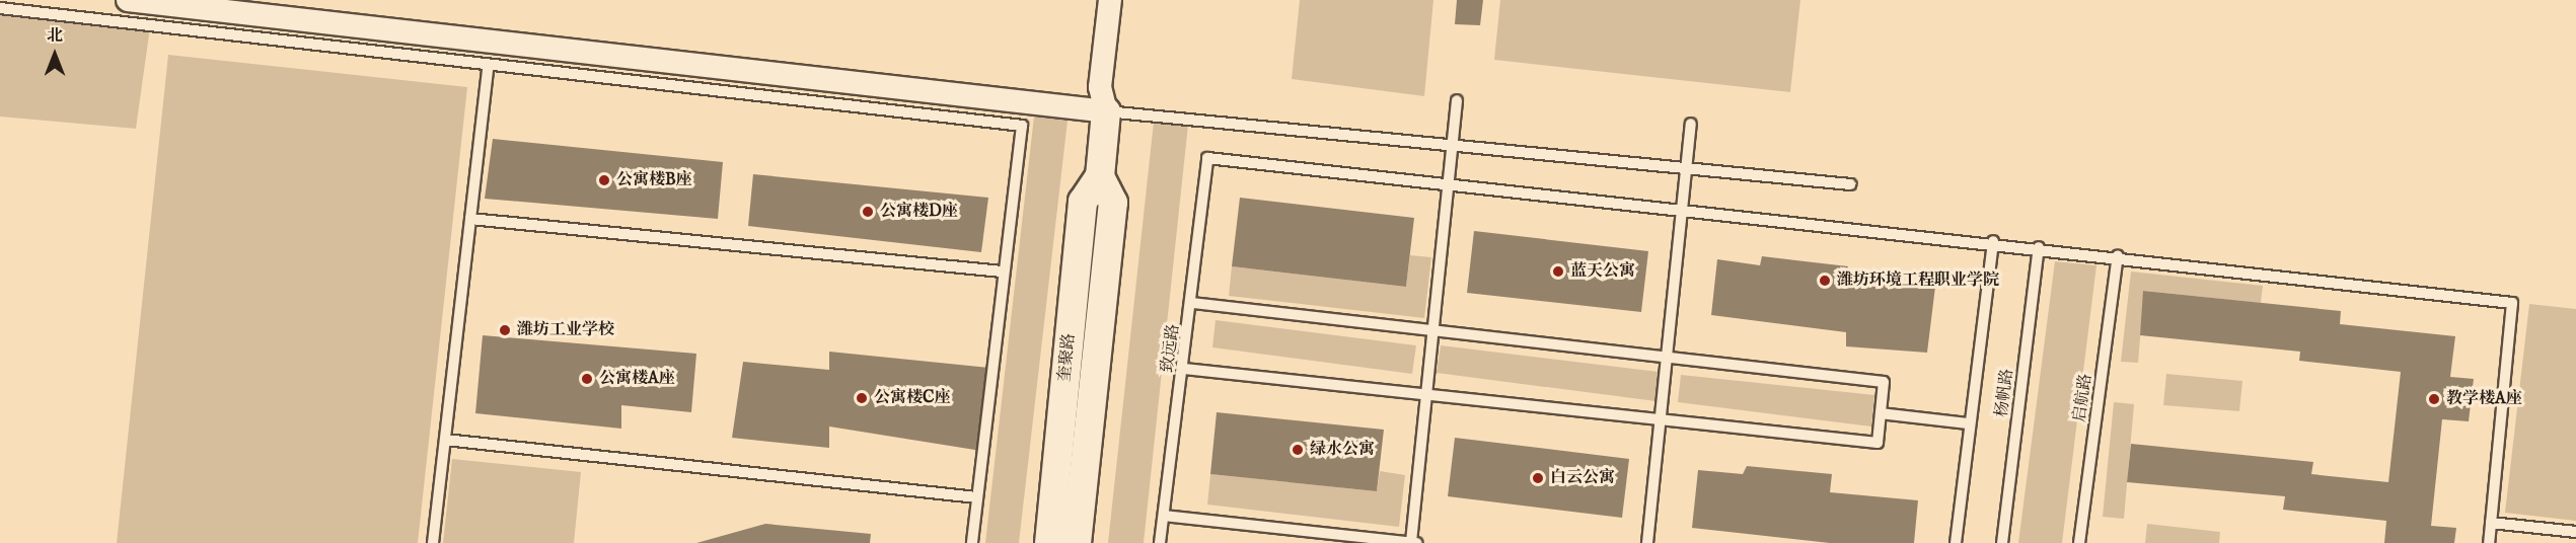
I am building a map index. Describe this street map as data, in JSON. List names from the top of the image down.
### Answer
{
  "streets": {
    "street": ["奎聚路"],
    "lane": ["致远路", "杨帆路", "启航路"]
  },
  "places": [
    "公寓楼B座",
    "公寓楼D座",
    "蓝天公寓",
    "潍坊环境工程职业学院",
    "潍坊工业学校",
    "公寓楼A座",
    "公寓楼C座",
    "教学楼A座",
    "绿水公寓",
    "白云公寓"
  ],
  "north": "top"
}
